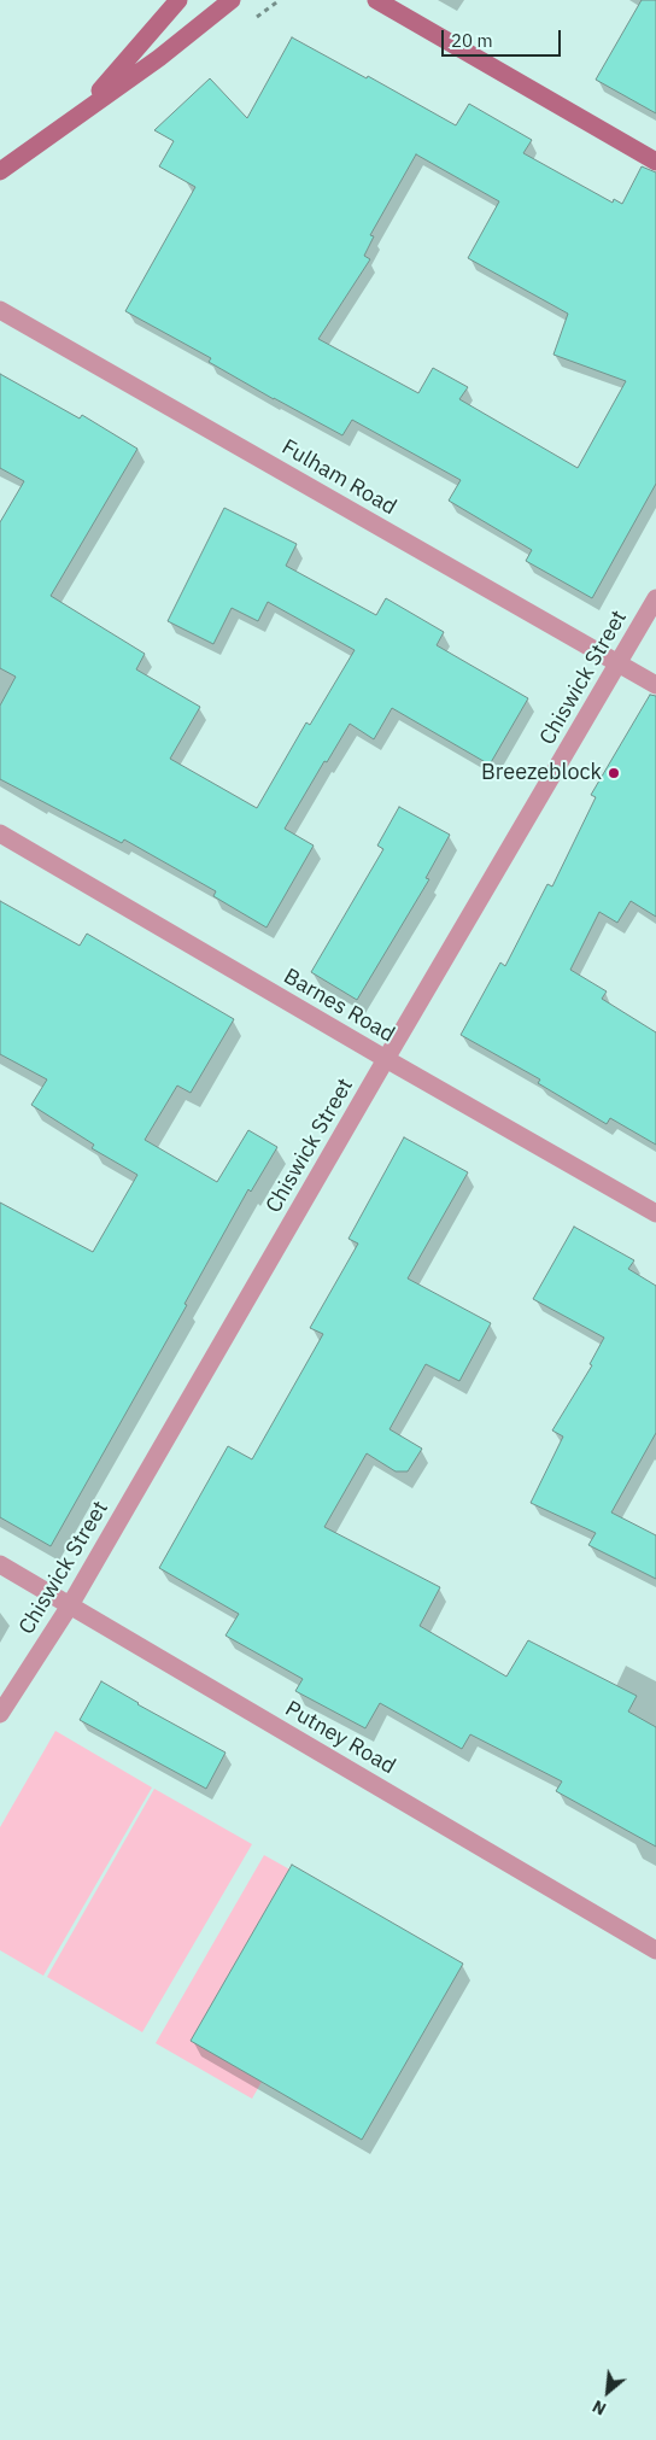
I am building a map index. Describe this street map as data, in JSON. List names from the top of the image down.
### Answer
{
  "streets": {
    "street": [
      "Fulham Road",
      "Chiswick Street",
      "Barnes Road",
      "Putney Road"
    ]
  },
  "crossings": [
    ["Fulham Road", "Chiswick Street"],
    ["Chiswick Street", "Barnes Road"],
    ["Chiswick Street", "Putney Road"]
  ],
  "places": ["Breezeblock"],
  "scale_bar": "20 m",
  "north": "bottom left"
}
